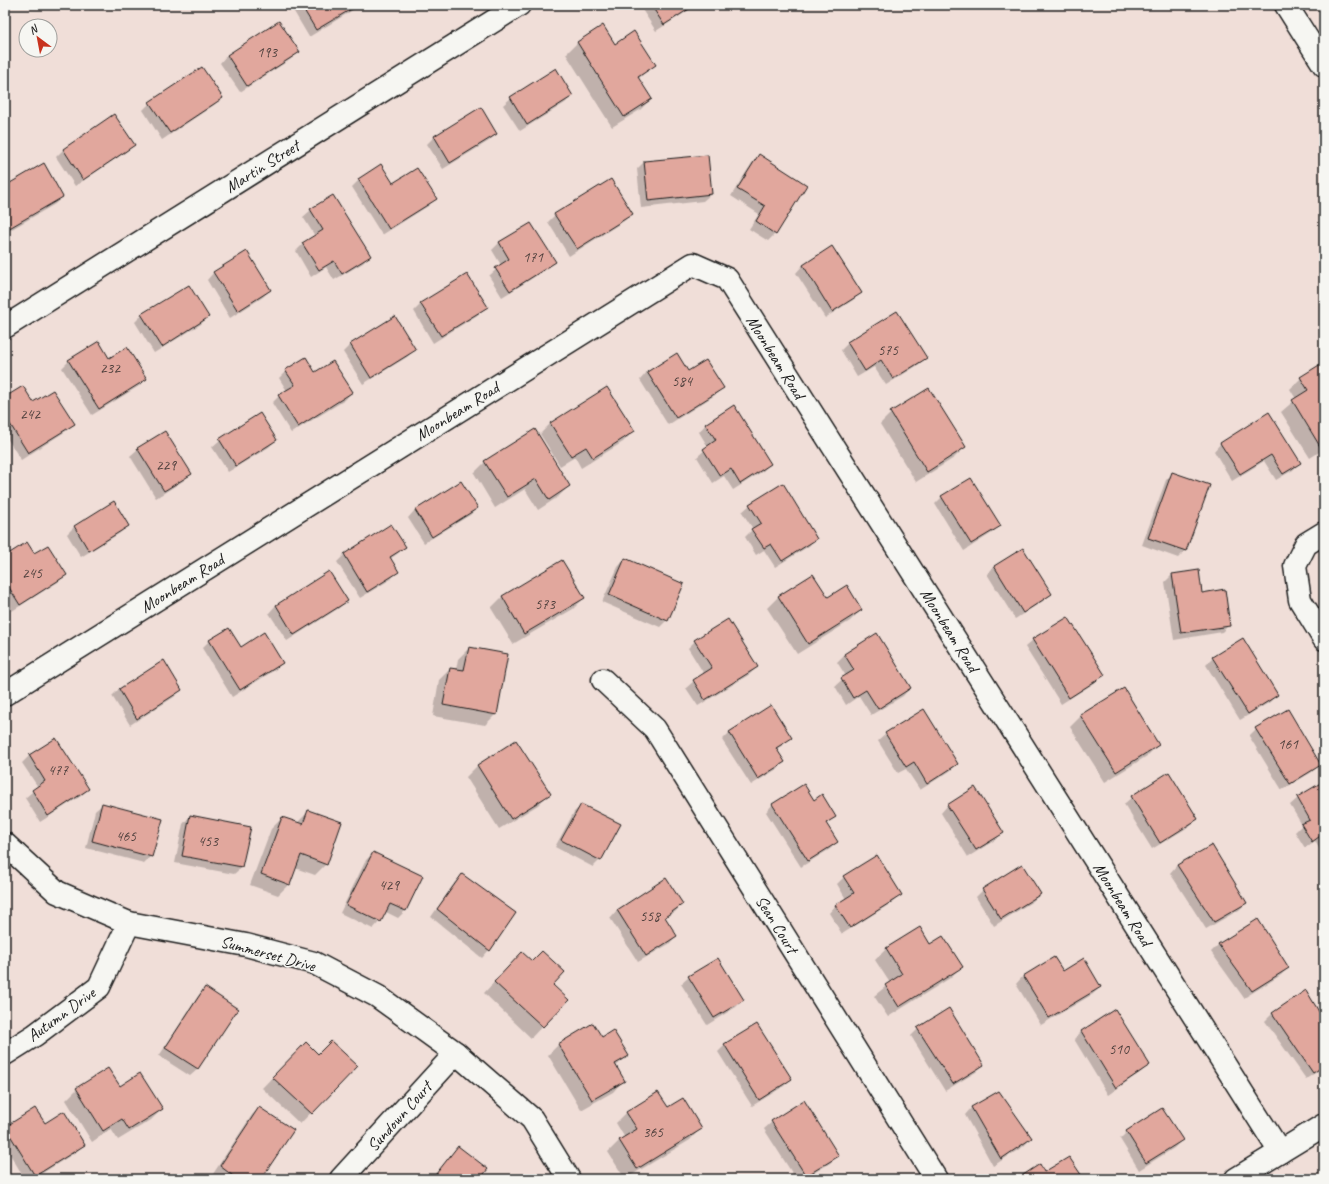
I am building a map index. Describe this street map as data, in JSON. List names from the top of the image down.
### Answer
{
  "streets": {
    "street": [
      "Martin Street",
      "Moonbeam Road",
      "Sean Court",
      "Summerset Drive",
      "Autumn Drive",
      "Sundown Court"
    ]
  },
  "crossings": [
    ["Summerset Drive", "Autumn Drive"],
    ["Summerset Drive", "Sundown Court"]
  ],
  "house_numbers": [
    "193",
    "171",
    "575",
    "232",
    "584",
    "242",
    "229",
    "245",
    "573",
    "161",
    "477",
    "465",
    "453",
    "429",
    "558",
    "510",
    "365"
  ],
  "north": "top left"
}
